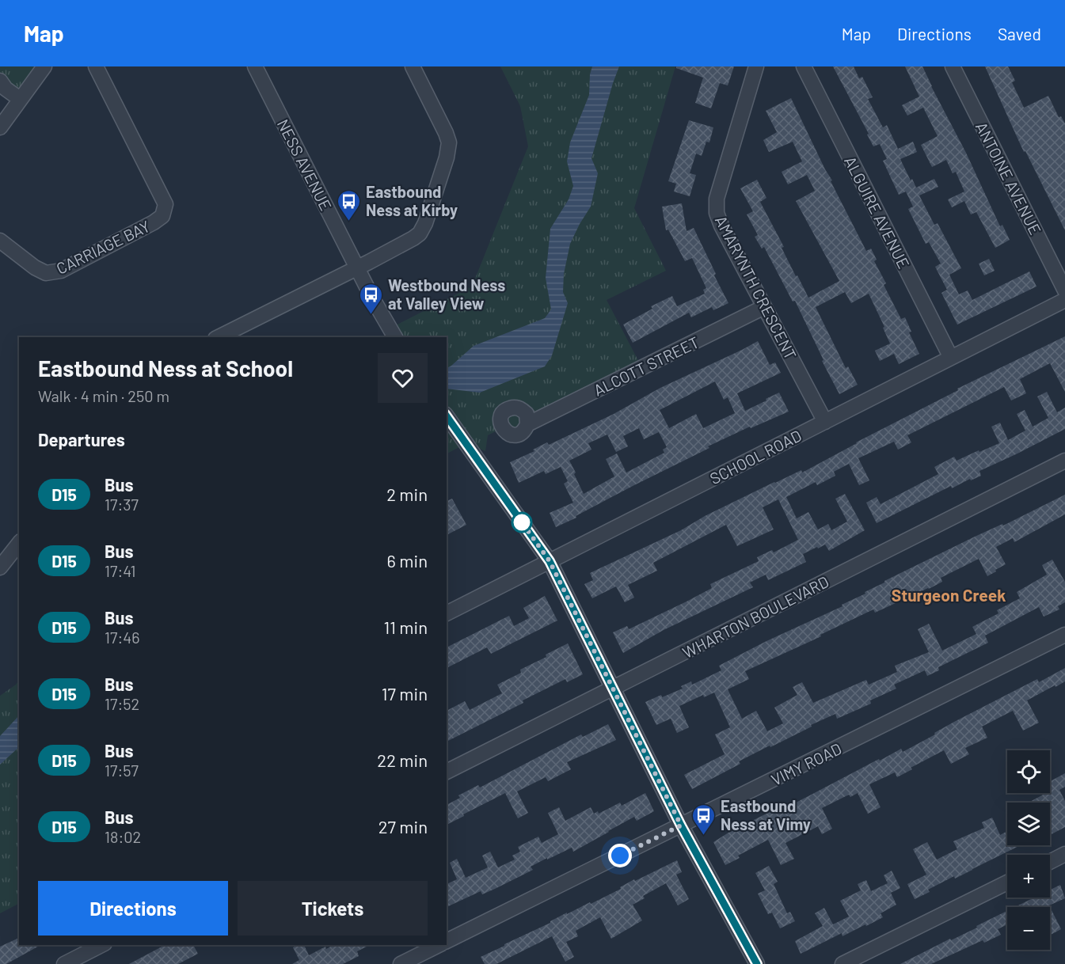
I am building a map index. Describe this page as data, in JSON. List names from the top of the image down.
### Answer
{
  "streets": {
    "street": [
      "NESS AVENUE",
      "ANTOINE AVENUE",
      "ALGUIRE AVENUE",
      "CARRIAGE BAY",
      "AMARYNTH CRESCENT",
      "ALCOTT STREET",
      "SCHOOL ROAD",
      "WHARTON BOULEVARD",
      "VIMY ROAD"
    ]
  },
  "crossings": [
    ["ALGUIRE AVENUE", "SCHOOL ROAD"],
    ["AMARYNTH CRESCENT", "ALCOTT STREET"],
    ["AMARYNTH CRESCENT", "SCHOOL ROAD"]
  ],
  "districts": ["Sturgeon Creek"],
  "places": {
    "bus stop": ["Eastbound Ness at Kirby", "Westbound Ness at Valley View", "Eastbound Ness at Vimy"]
  },
  "lines": ["bus line D15"],
  "page": {
    "header": "Map",
    "nav": ["Map", "Directions", "Saved"],
    "heading": [
      ["Eastbound Ness at School", "Walk · 4 min · 250 m"],
      "Departures"
    ],
    "list": [
      {
        "mark": "D15",
        "name": "Bus",
        "note": "17:37",
        "value": "2 min"
      },
      {
        "mark": "D15",
        "name": "Bus",
        "note": "17:41",
        "value": "6 min"
      },
      {
        "mark": "D15",
        "name": "Bus",
        "note": "17:46",
        "value": "11 min"
      },
      {
        "mark": "D15",
        "name": "Bus",
        "note": "17:52",
        "value": "17 min"
      },
      {
        "mark": "D15",
        "name": "Bus",
        "note": "17:57",
        "value": "22 min"
      },
      {
        "mark": "D15",
        "name": "Bus",
        "note": "18:02",
        "value": "27 min"
      }
    ],
    "map_buttons": ["+", "−"],
    "buttons": ["Directions", "Tickets"]
  }
}
